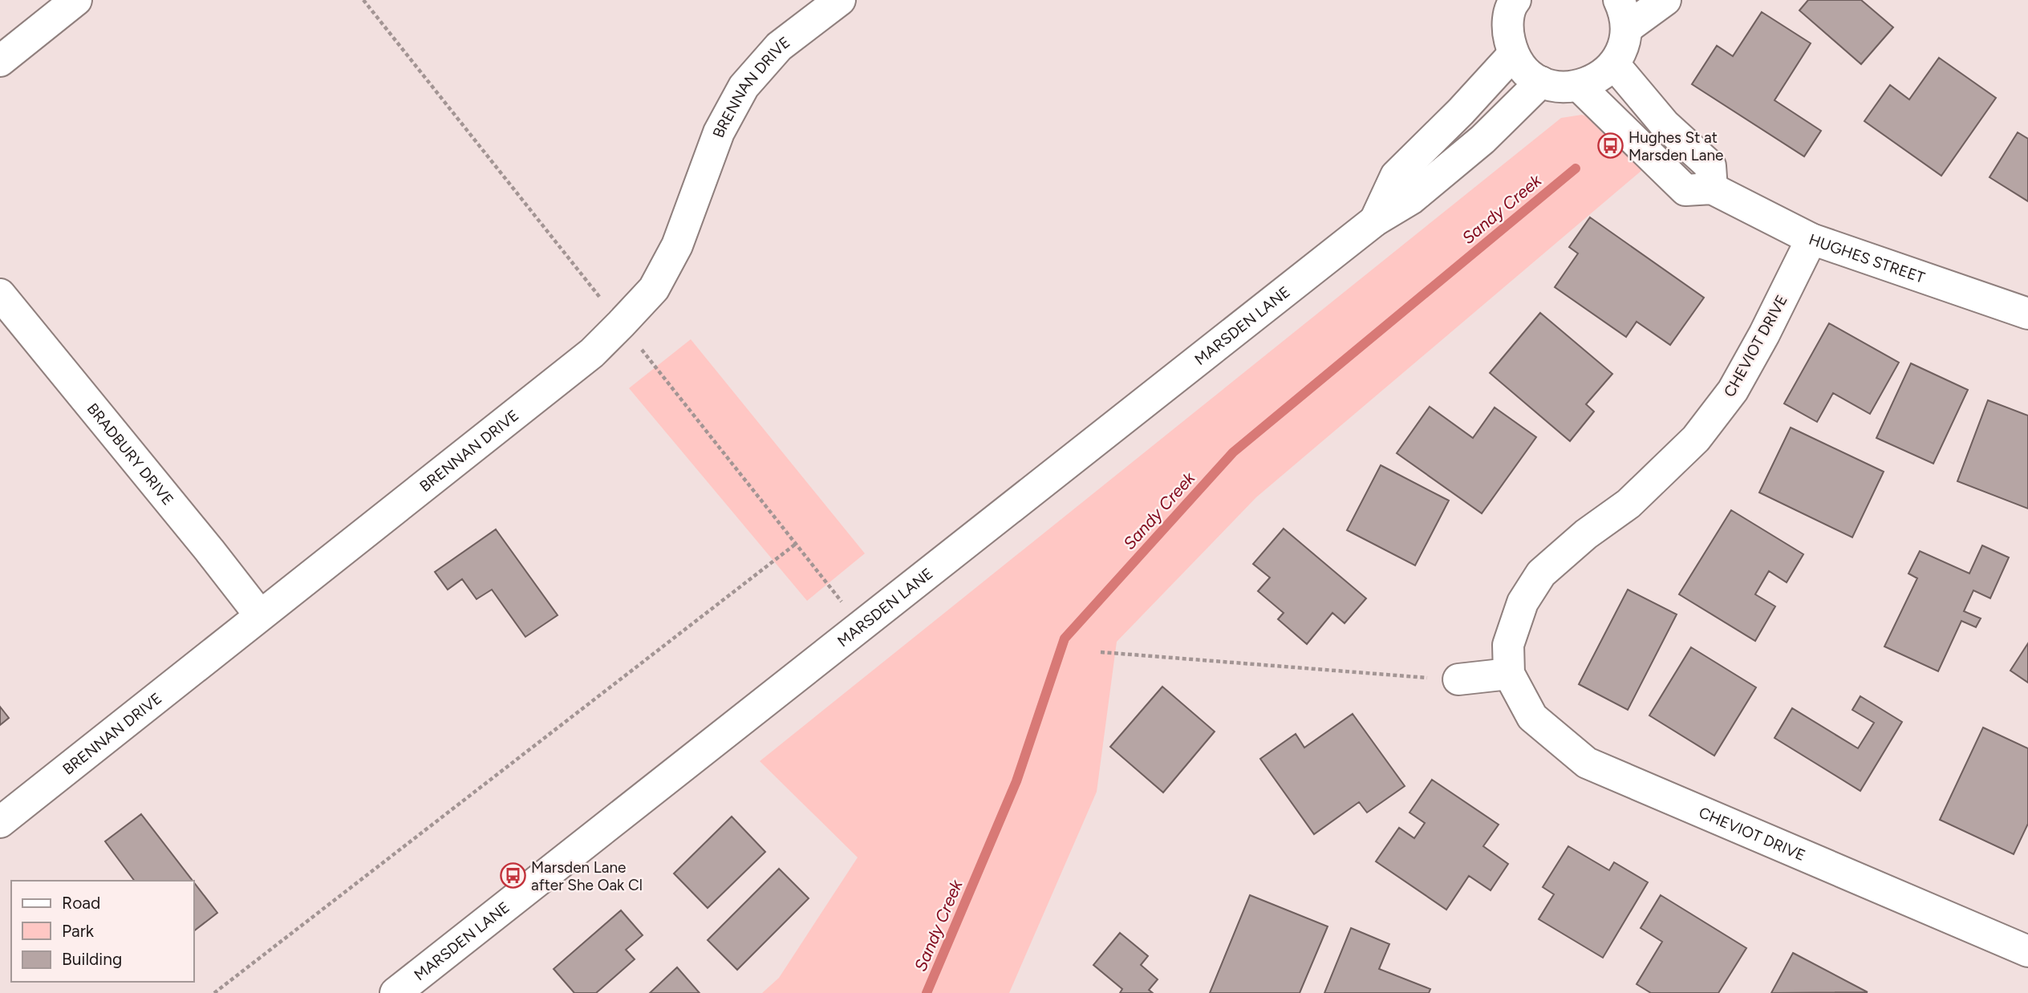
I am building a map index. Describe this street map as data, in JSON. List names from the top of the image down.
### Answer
{
  "streets": {
    "street": [
      "BRENNAN DRIVE",
      "HUGHES STREET",
      "MARSDEN LANE",
      "CHEVIOT DRIVE",
      "BRADBURY DRIVE"
    ]
  },
  "crossings": [
    ["BRENNAN DRIVE", "BRADBURY DRIVE"],
    ["HUGHES STREET", "CHEVIOT DRIVE"]
  ],
  "water": ["Sandy Creek"],
  "places": {
    "bus stop": ["Hughes St at Marsden Lane", "Marsden Lane after She Oak Cl"]
  },
  "legend": ["Road", "Park", "Building"]
}
